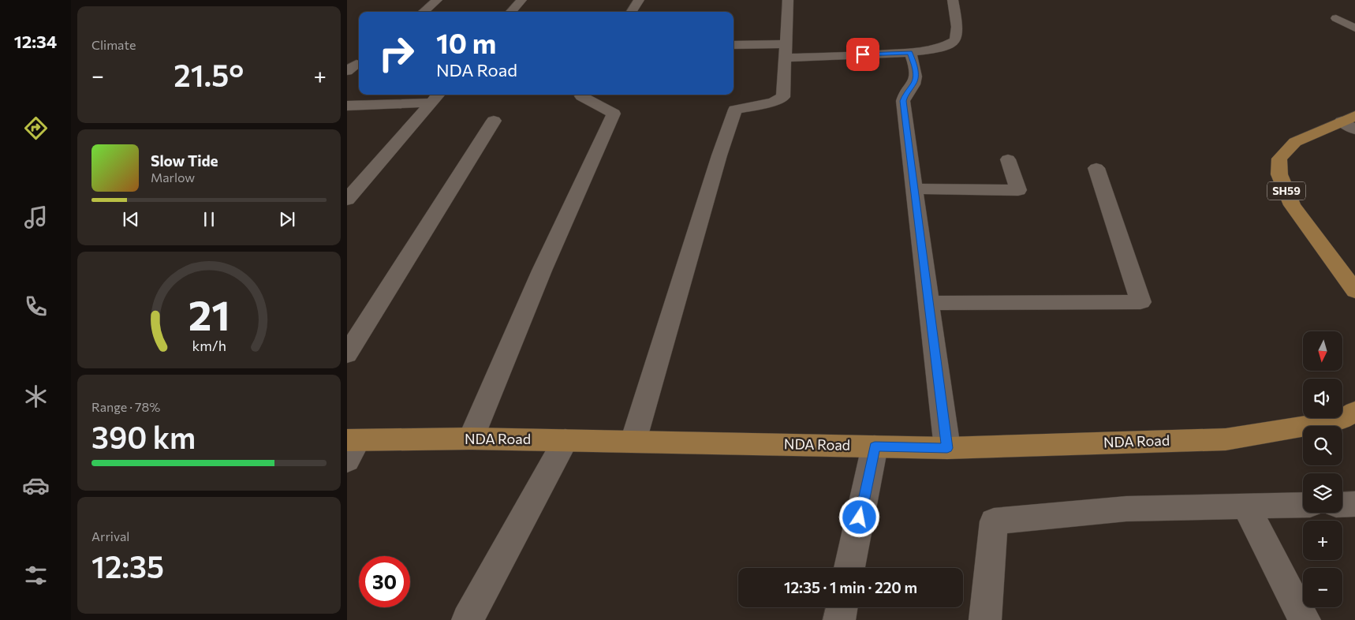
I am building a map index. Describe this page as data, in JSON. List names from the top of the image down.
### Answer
{
  "streets": {
    "main road": ["SH59", "NDA Road"]
  },
  "north": "bottom",
  "page": {
    "tabs": "12:34",
    "tile": [
      "Climate",
      ["Range · 78%", "390 km"],
      ["Arrival", "12:35"]
    ],
    "turn": ["10 m", "NDA Road"],
    "heat": ["−", "21.5°", "+"],
    "song": ["Slow Tide", "Marlow"],
    "map_buttons": ["+", "−"],
    "limit": "30",
    "trip": "12:35 · 1 min · 220 m",
    "gauge": ["21", "km/h"]
  }
}
